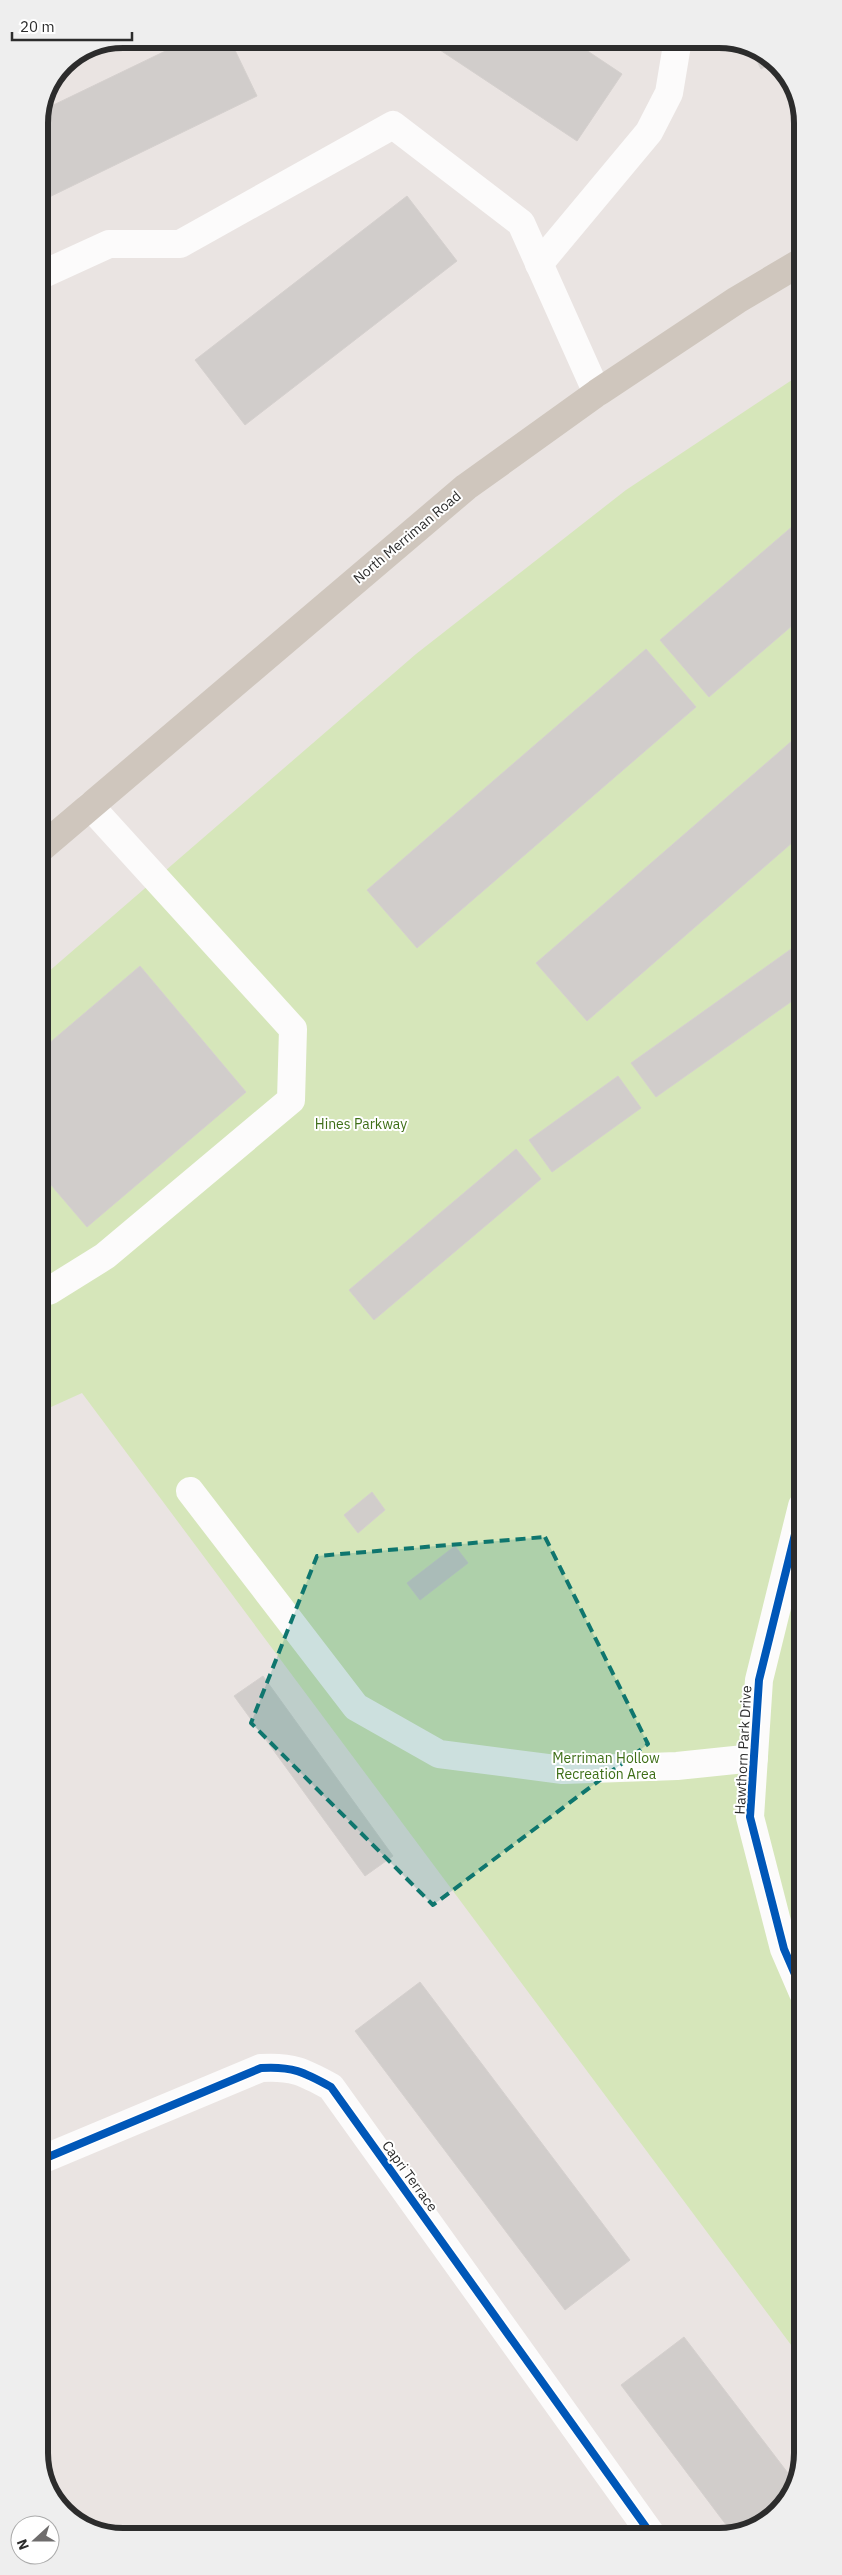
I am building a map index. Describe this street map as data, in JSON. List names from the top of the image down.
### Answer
{
  "streets": {
    "main road": ["North Merriman Road"],
    "street": ["Hawthorn Park Drive", "Capri Terrace"]
  },
  "parks": ["Hines Parkway", "Merriman Hollow Recreation Area"],
  "scale_bar": "20 m",
  "north": "left"
}
